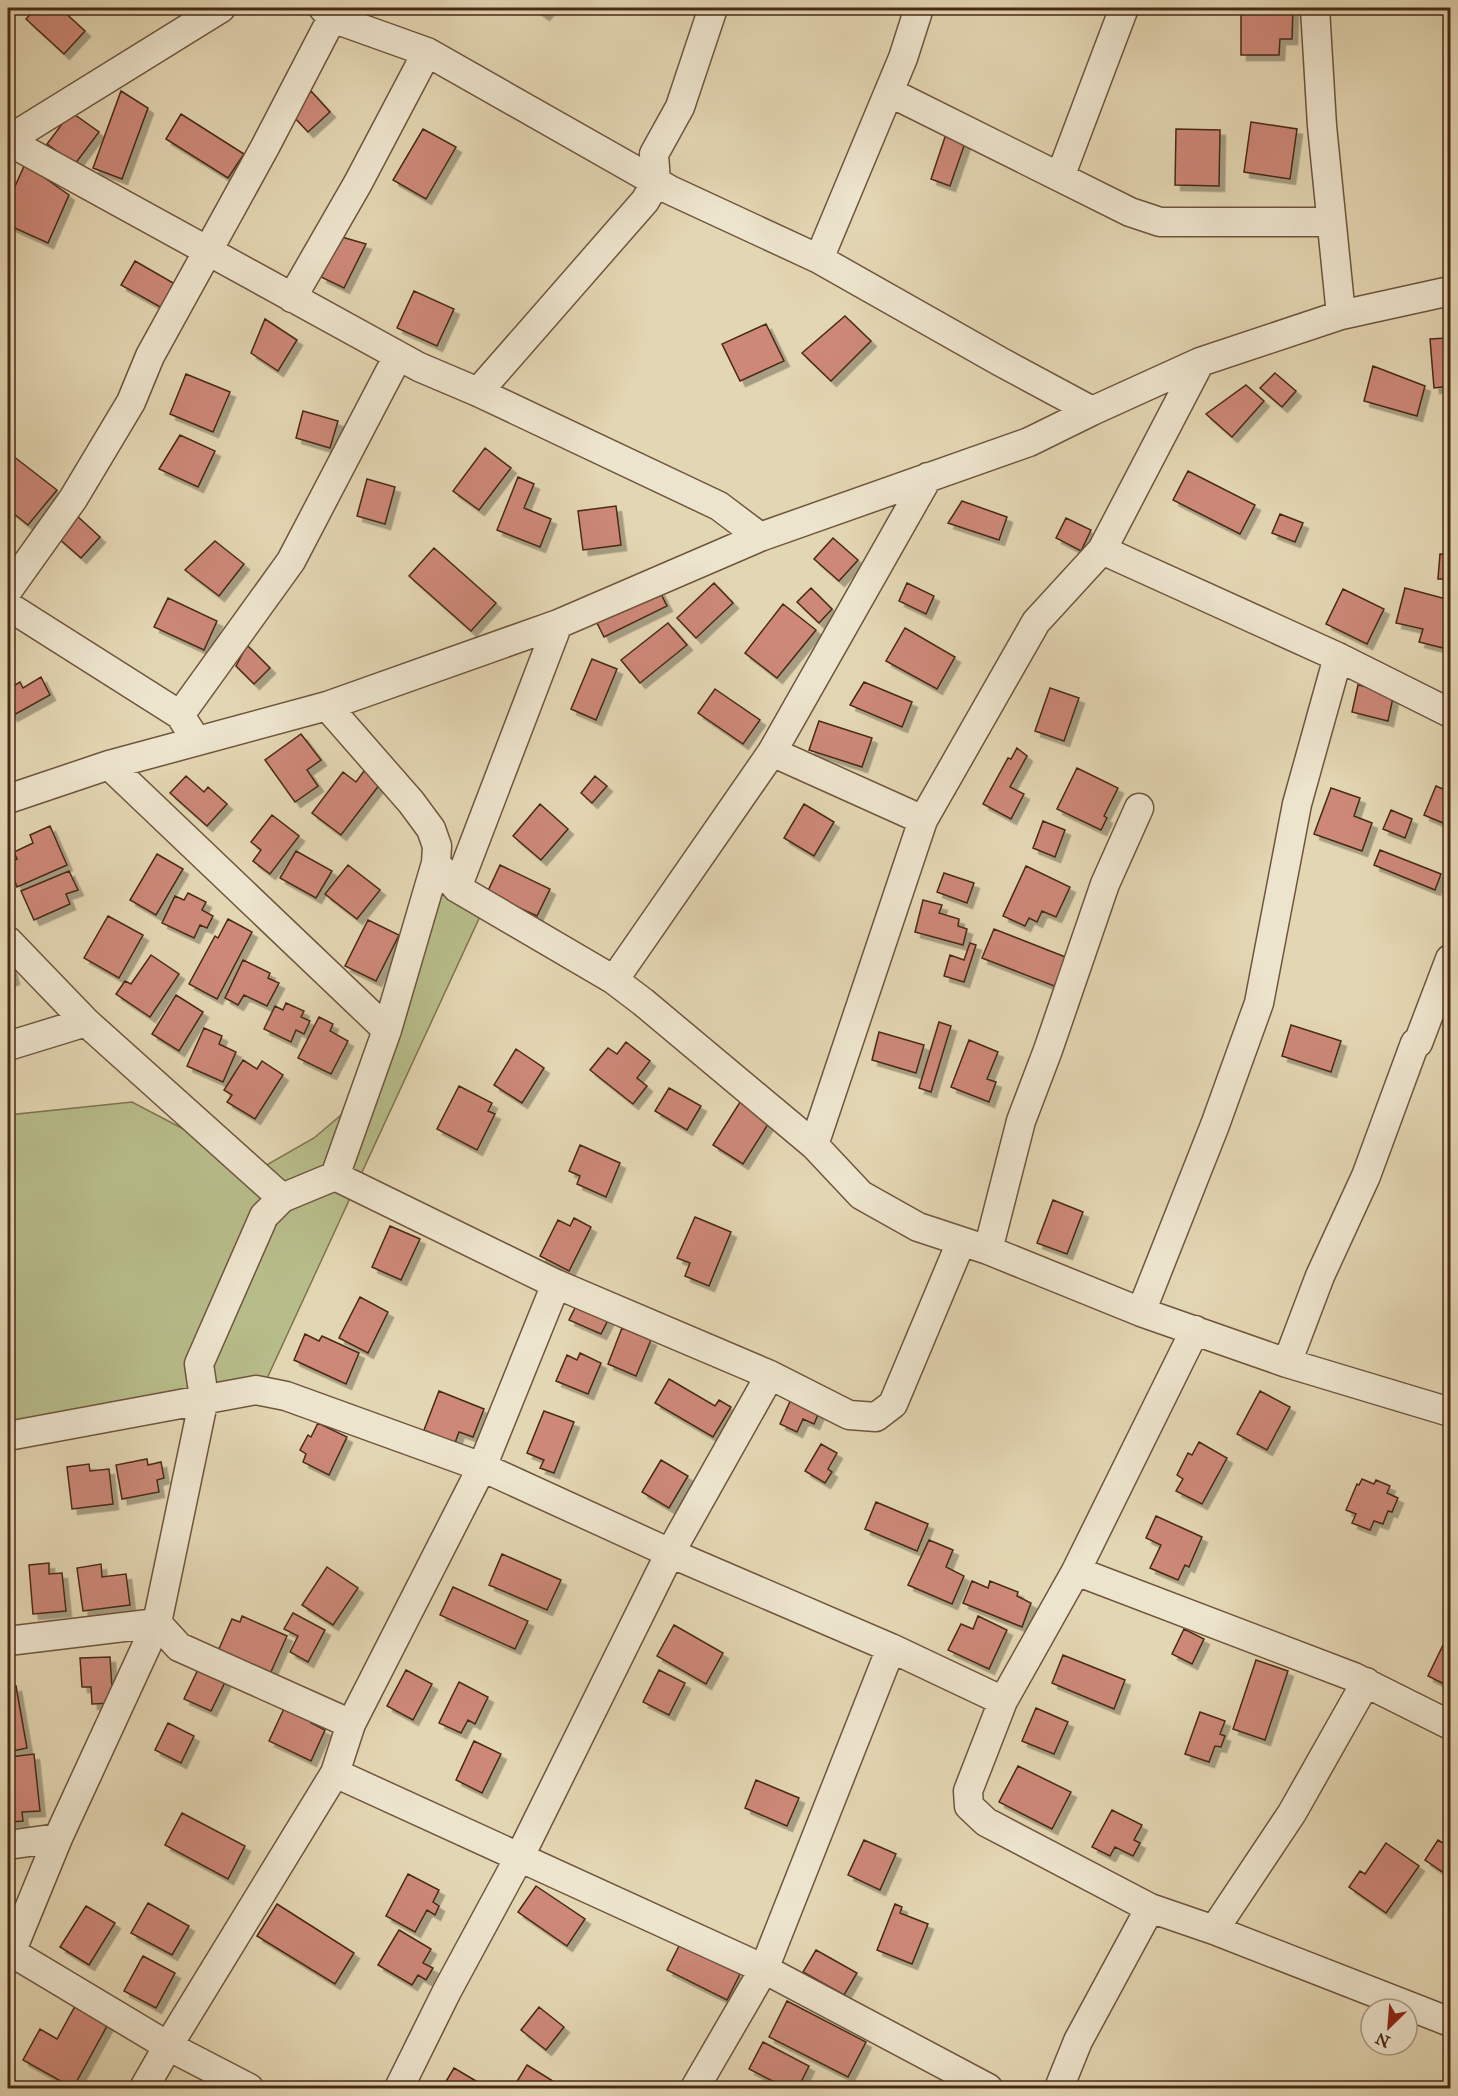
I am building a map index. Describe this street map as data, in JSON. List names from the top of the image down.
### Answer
{
  "north": "bottom left"
}
